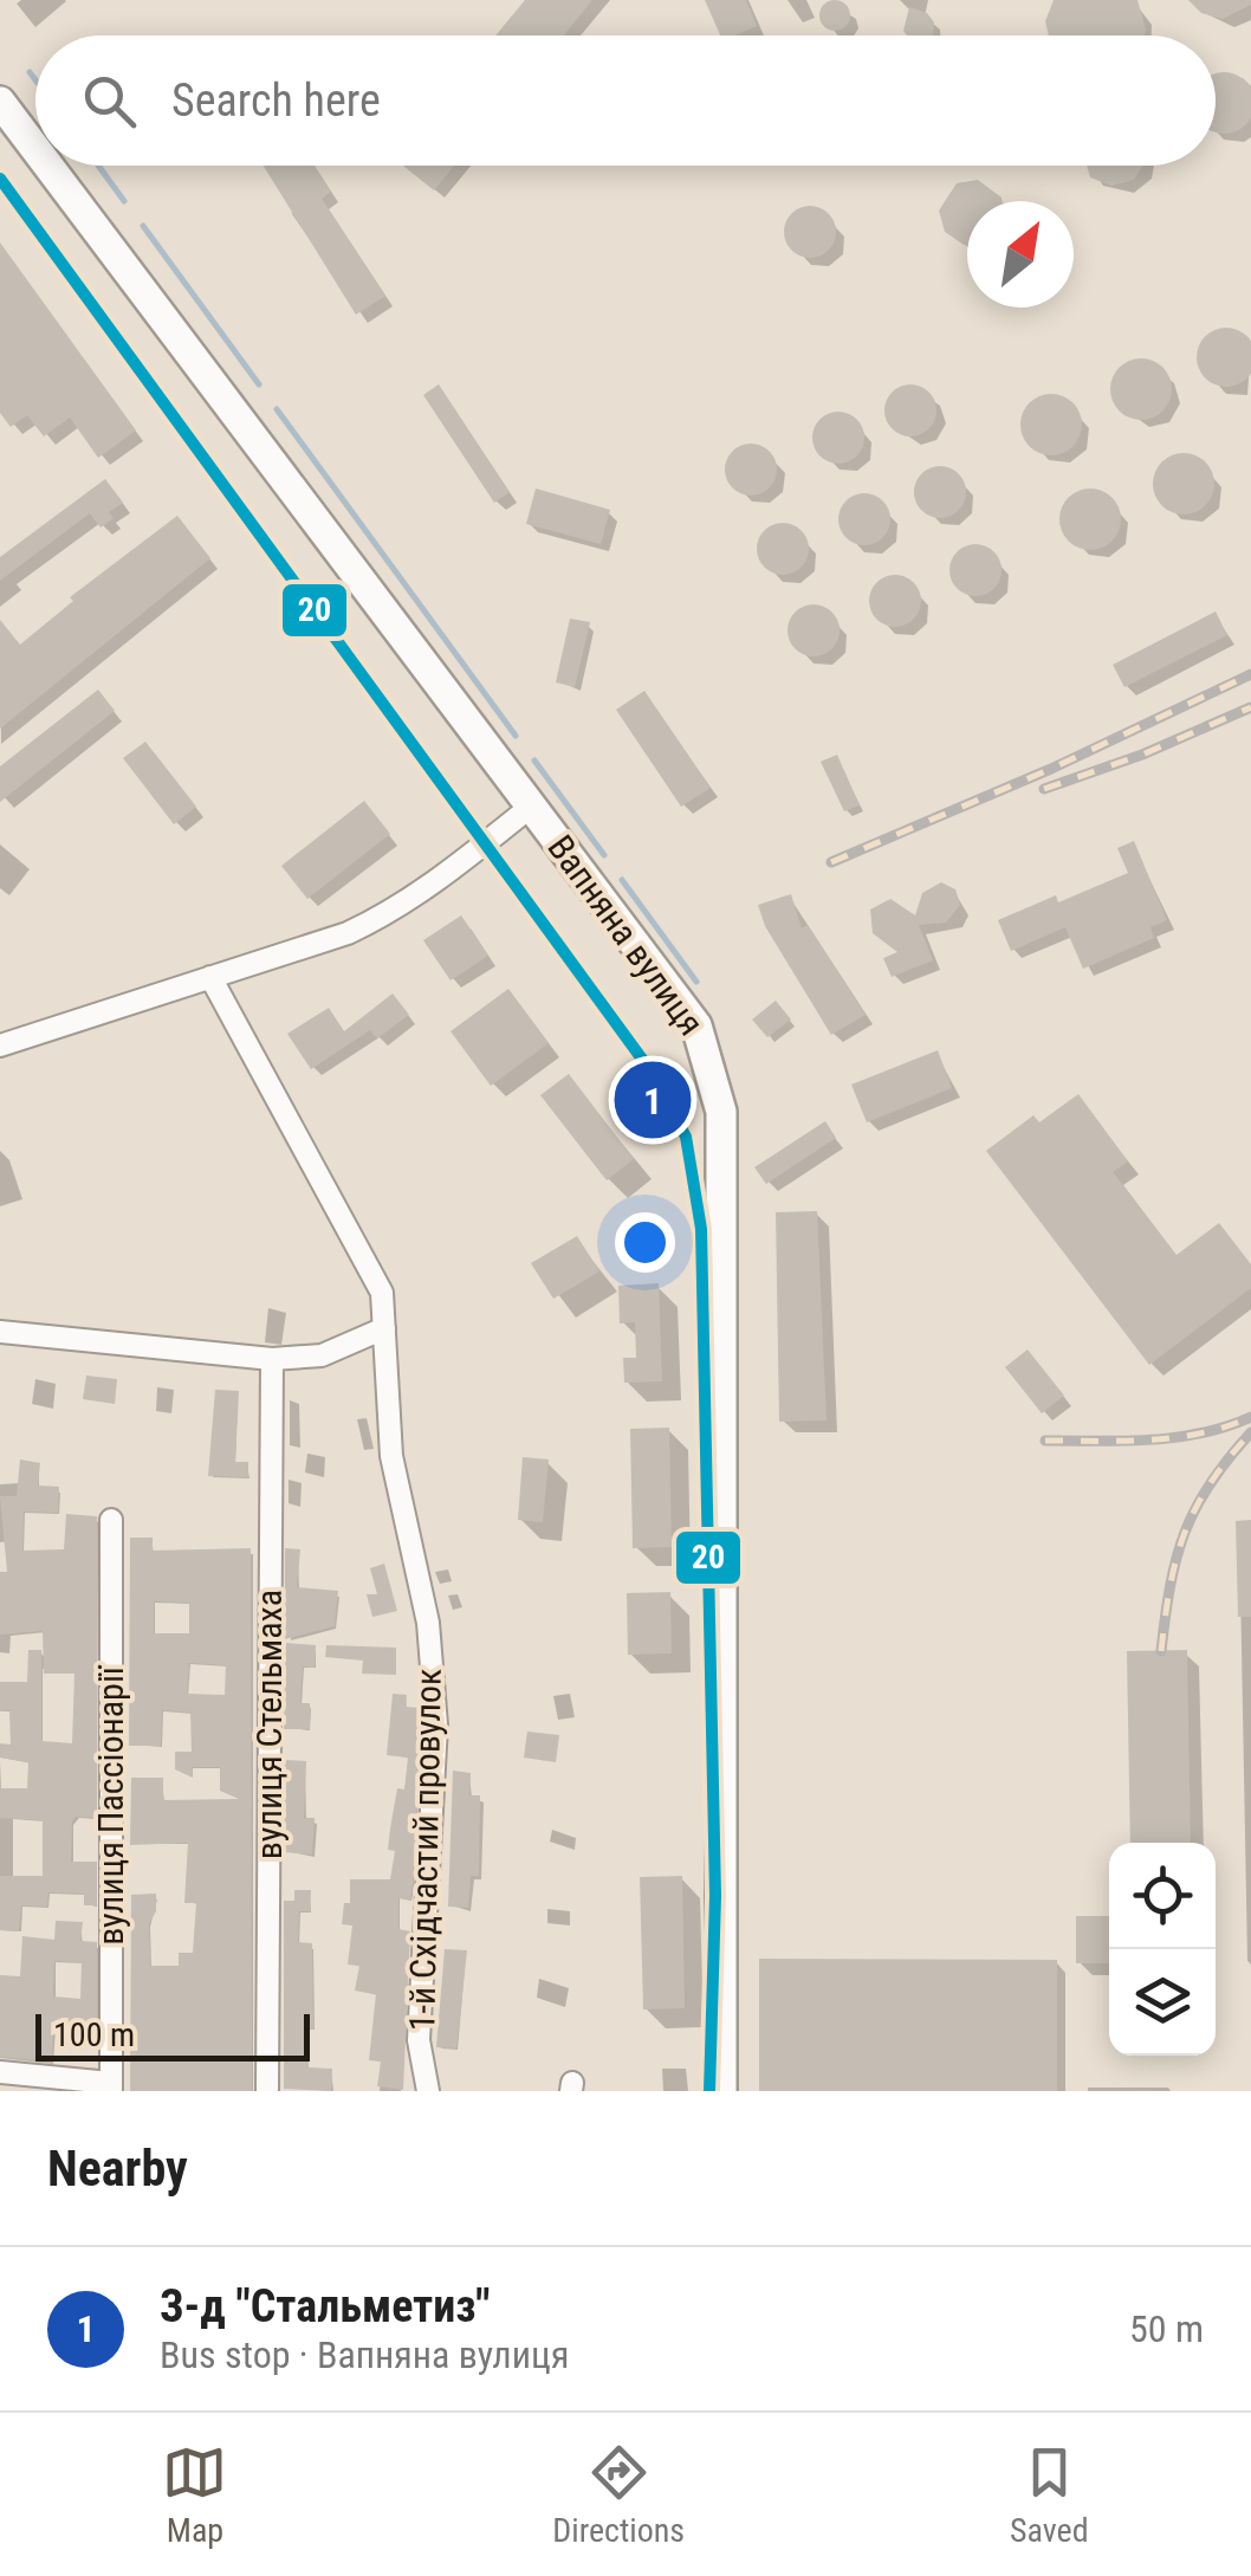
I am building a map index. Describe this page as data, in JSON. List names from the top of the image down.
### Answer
{
  "streets": {
    "street": [
      "Вапняна вулиця",
      "вулиця Стельмаха",
      "вулиця Пассіонарії",
      "1-й Східчастий провулок"
    ]
  },
  "lines": ["transit line 20"],
  "scale_bar": "100 m",
  "north": "top right",
  "page": {
    "search": "Search here",
    "pins": "1",
    "scale": "100 m",
    "heading": "Nearby",
    "list": [
      {
        "mark": "1",
        "name": "З-д \"Стальметиз\"",
        "note": "Bus stop · Вапняна вулиця",
        "value": "50 m"
      }
    ],
    "nav": ["Map", "Directions", "Saved"]
  }
}
